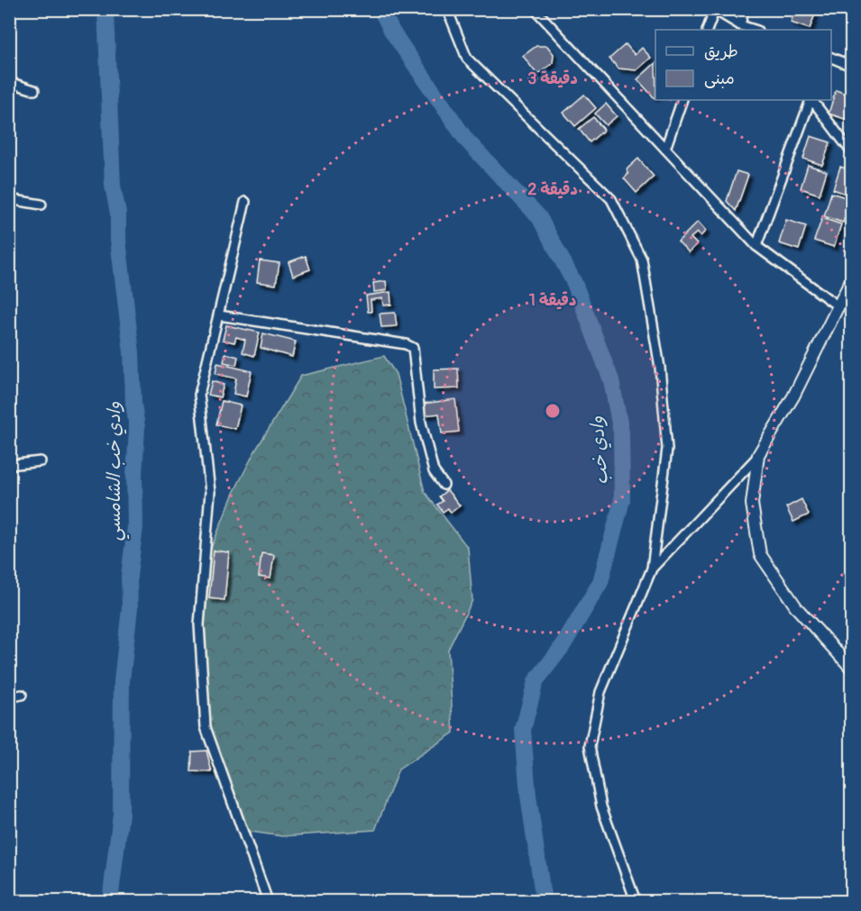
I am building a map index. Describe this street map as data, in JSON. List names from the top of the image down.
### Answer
{
  "water": ["وادي خب", "وادي خب الشامسي"],
  "legend": ["طريق", "مبنى"],
  "rings": ["3 دقيقة", "2 دقيقة", "1 دقيقة"]
}
